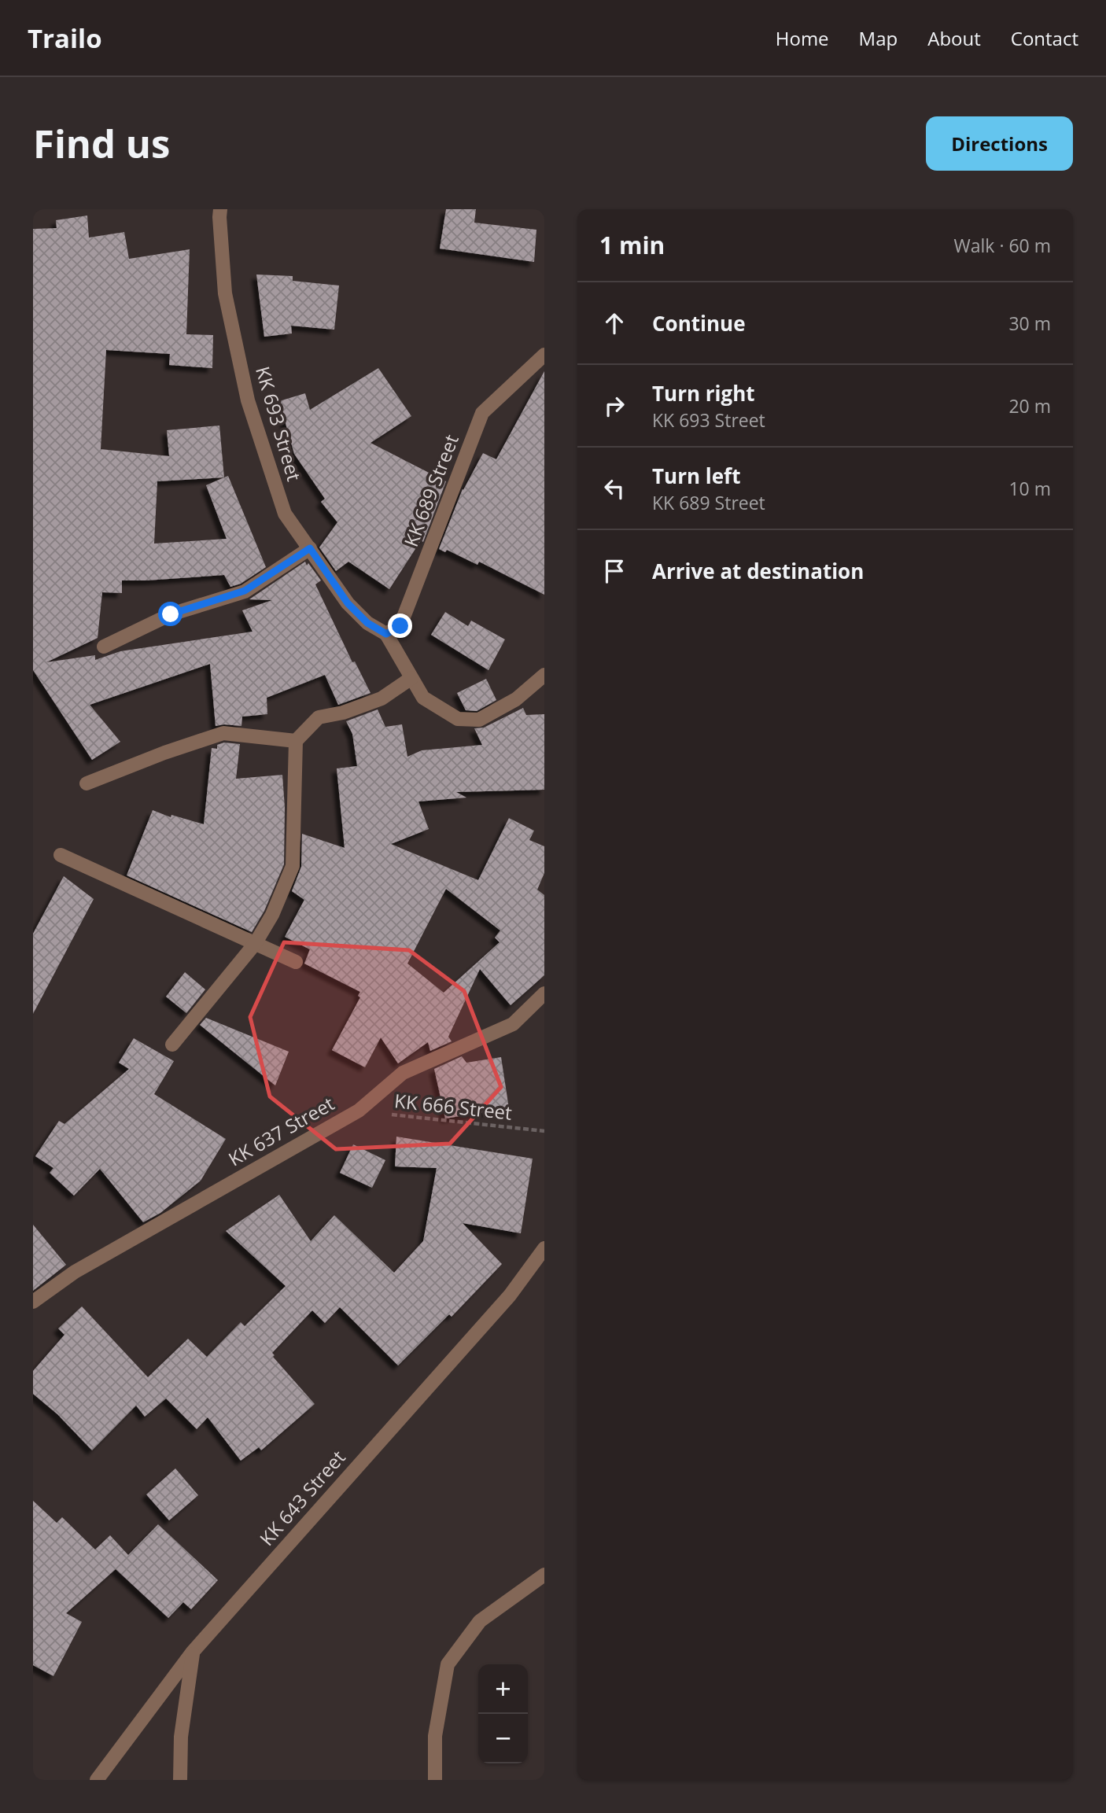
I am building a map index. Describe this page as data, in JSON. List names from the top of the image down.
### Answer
{
  "streets": {
    "street": [
      "KK 693 Street",
      "KK 689 Street",
      "KK 637 Street",
      "KK 643 Street"
    ],
    "path": ["KK 666 Street"]
  },
  "crossings": [
    ["KK 693 Street", "KK 689 Street"],
    ["KK 666 Street", "KK 637 Street"]
  ],
  "page": {
    "header": "Trailo",
    "nav": [
      "Home",
      "Map",
      "About",
      "Contact"
    ],
    "buttons": "Directions",
    "title": "Find us",
    "heading": ["1 min", "Walk · 60 m"],
    "list": [
      ["Continue", "30 m"],
      ["Turn right", "KK 693 Street", "20 m"],
      ["Turn left", "KK 689 Street", "10 m"],
      "Arrive at destination"
    ],
    "map_buttons": ["+", "−"]
  }
}
